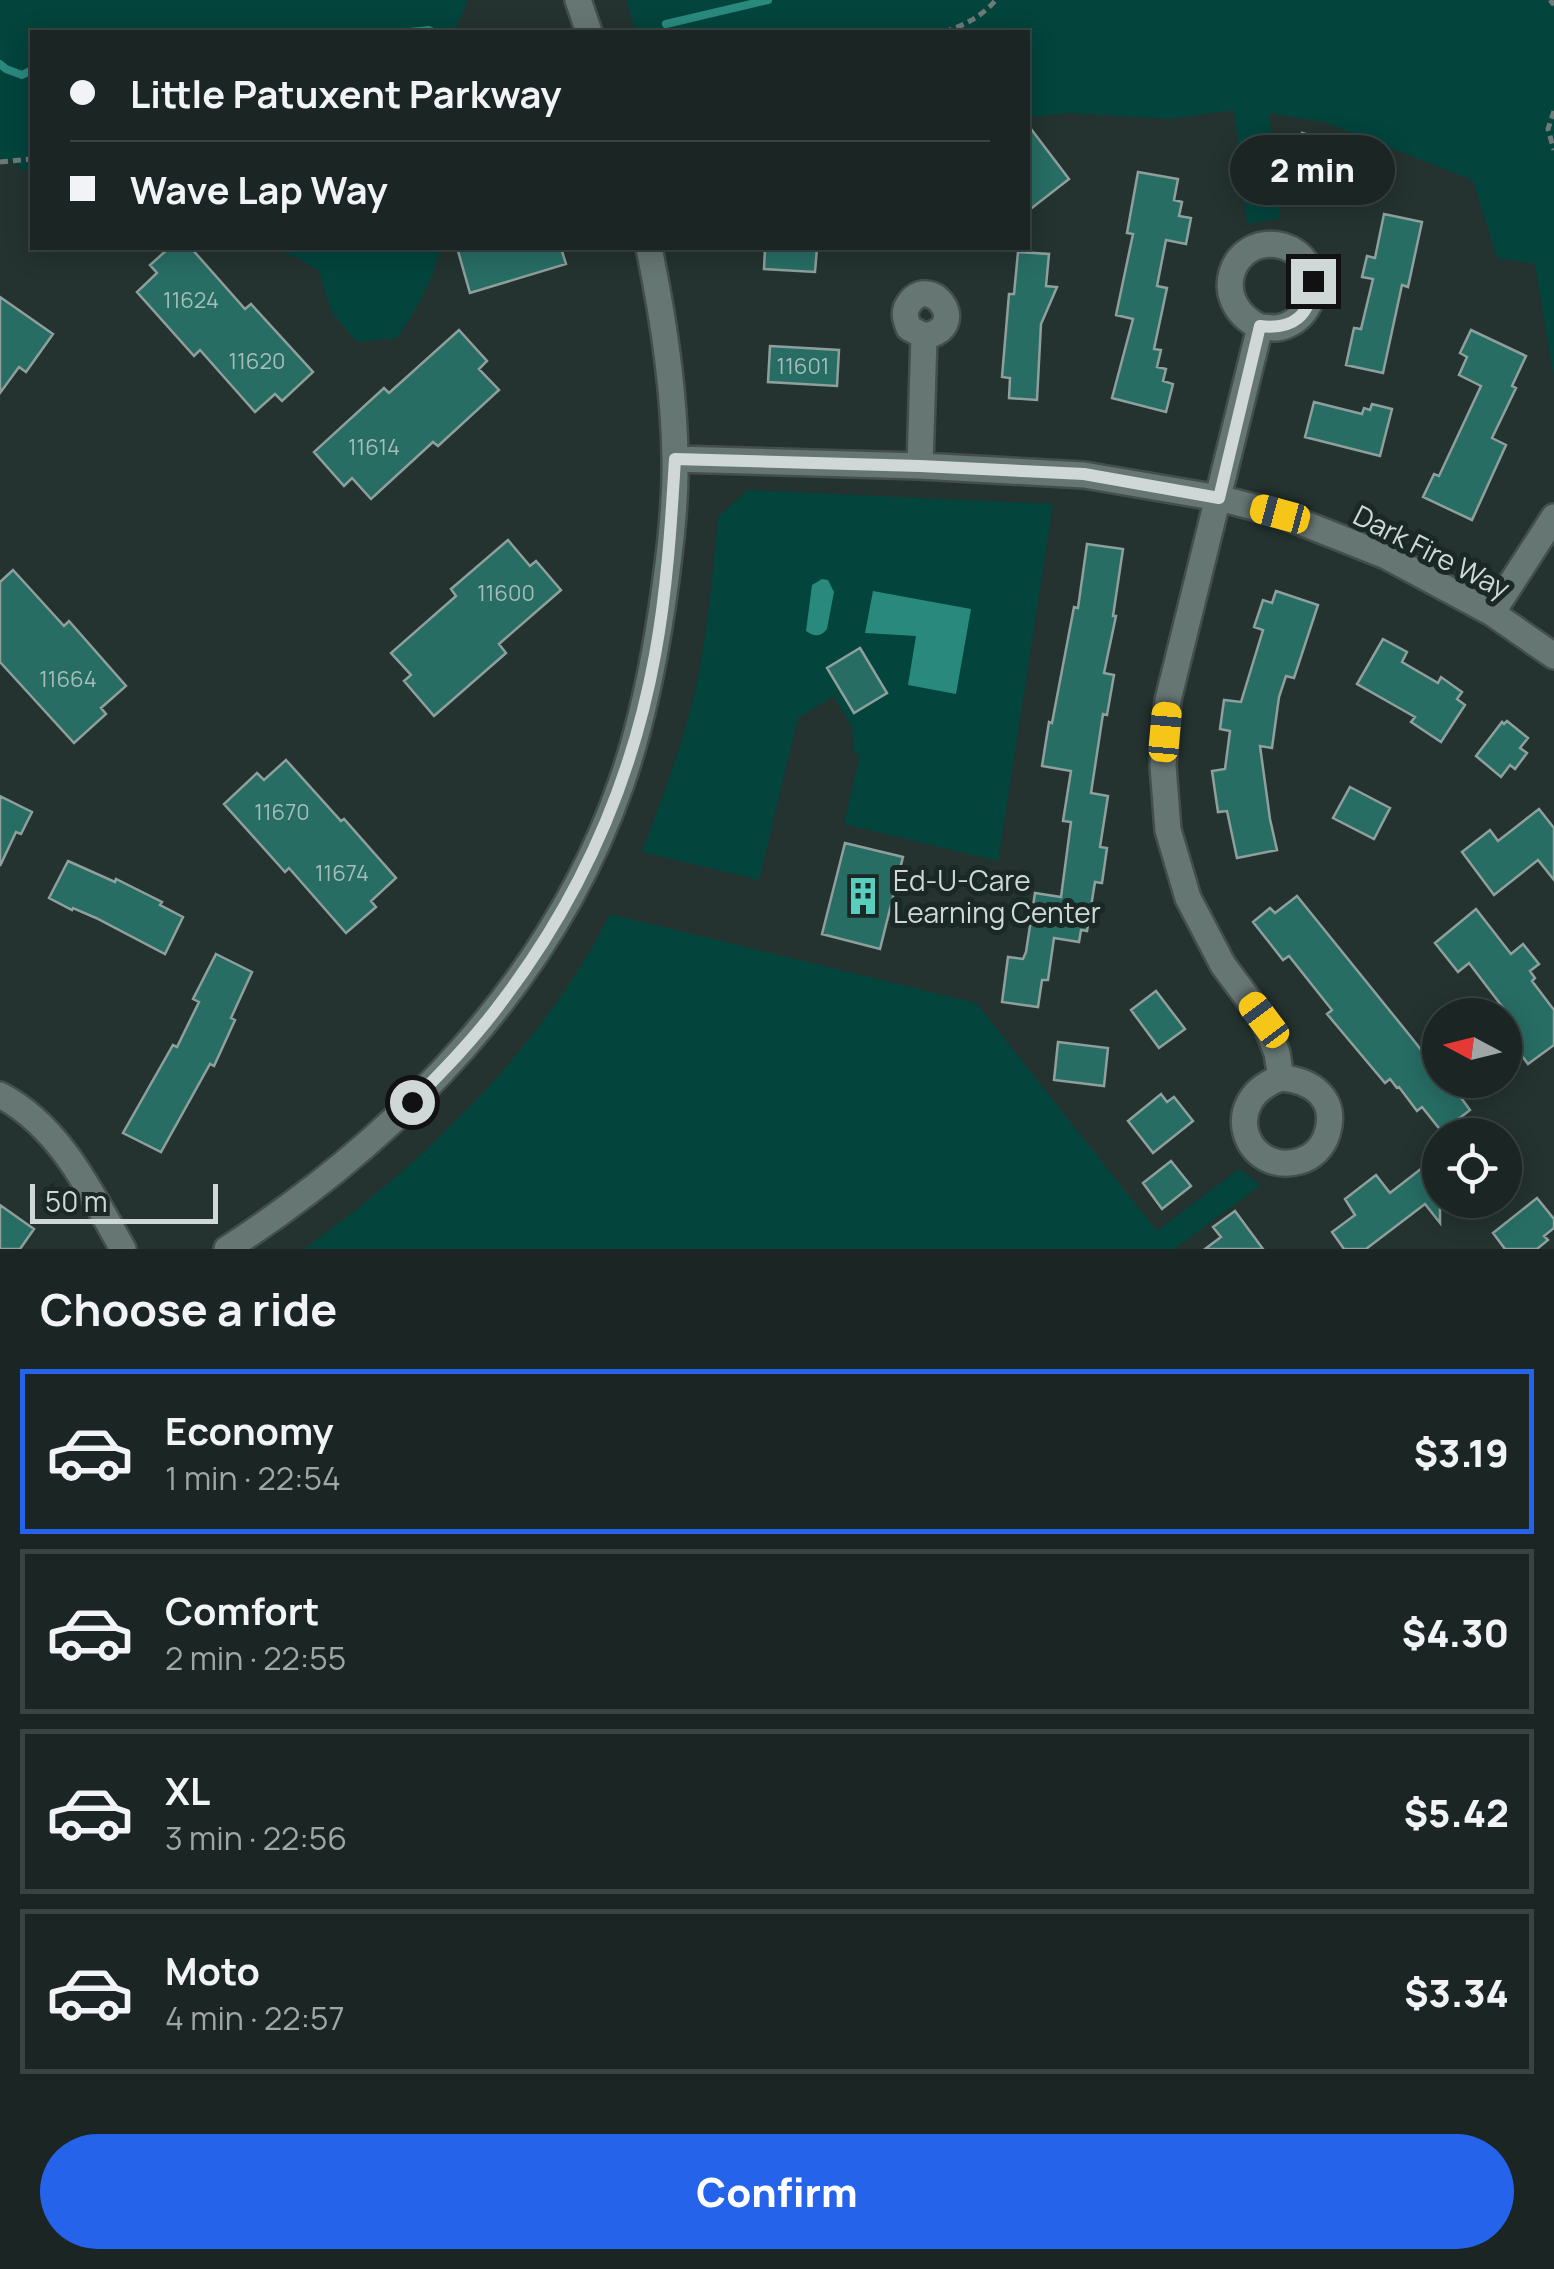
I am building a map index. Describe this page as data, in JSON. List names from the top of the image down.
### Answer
{
  "streets": {
    "street": ["Dark Fire Way"]
  },
  "places": {
    "building": ["Ed-U-Care Learning Center"]
  },
  "house_numbers": [
    "11624",
    "11620",
    "11601",
    "11614",
    "11600",
    "11664",
    "11670",
    "11674"
  ],
  "scale_bar": "50 m",
  "north": "left",
  "page": {
    "banner": ["Little Patuxent Parkway", "Wave Lap Way"],
    "bubble": "2 min",
    "scale": "50 m",
    "heading": "Choose a ride",
    "list": [
      {
        "name": "Economy",
        "note": "1 min · 22:54",
        "value": "$3.19"
      },
      {
        "name": "Comfort",
        "note": "2 min · 22:55",
        "value": "$4.30"
      },
      {
        "name": "XL",
        "note": "3 min · 22:56",
        "value": "$5.42"
      },
      {
        "name": "Moto",
        "note": "4 min · 22:57",
        "value": "$3.34"
      }
    ],
    "buttons": "Confirm"
  }
}
